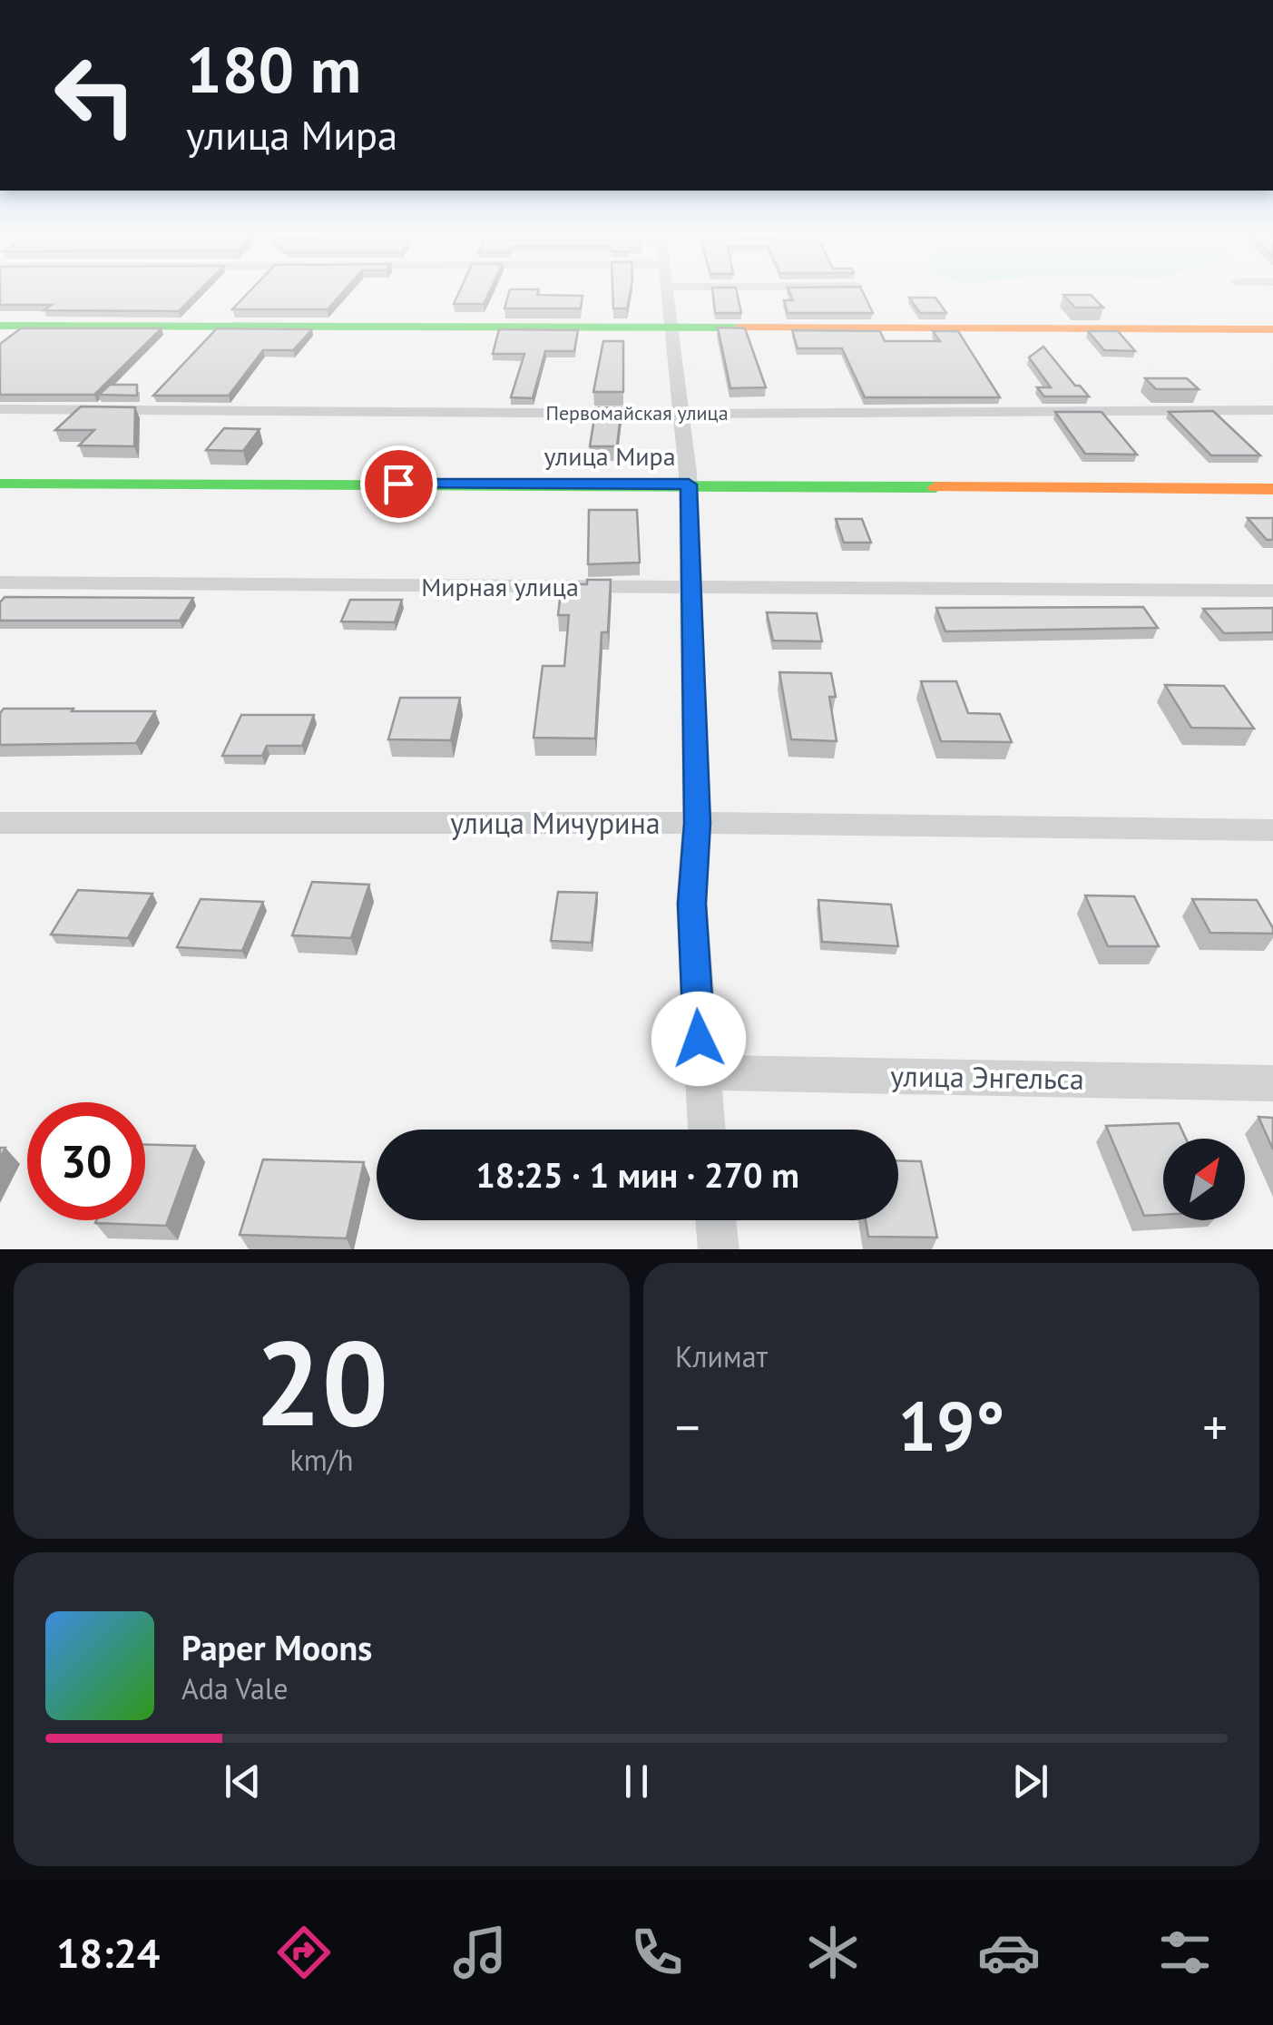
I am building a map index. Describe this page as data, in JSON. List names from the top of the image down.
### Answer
{
  "streets": {
    "street": [
      "Первомайская улица",
      "улица Мира",
      "Мирная улица",
      "улица Мичурина",
      "улица Энгельса"
    ]
  },
  "north": "top right",
  "page": {
    "turn": ["180 m", "улица Мира"],
    "limit": "30",
    "trip": "18:25 · 1 мин · 270 m",
    "tile": [
      ["20", "km/h"],
      "Климат"
    ],
    "heat": ["−", "19°", "+"],
    "song": ["Paper Moons", "Ada Vale"],
    "tabs": "18:24"
  }
}
